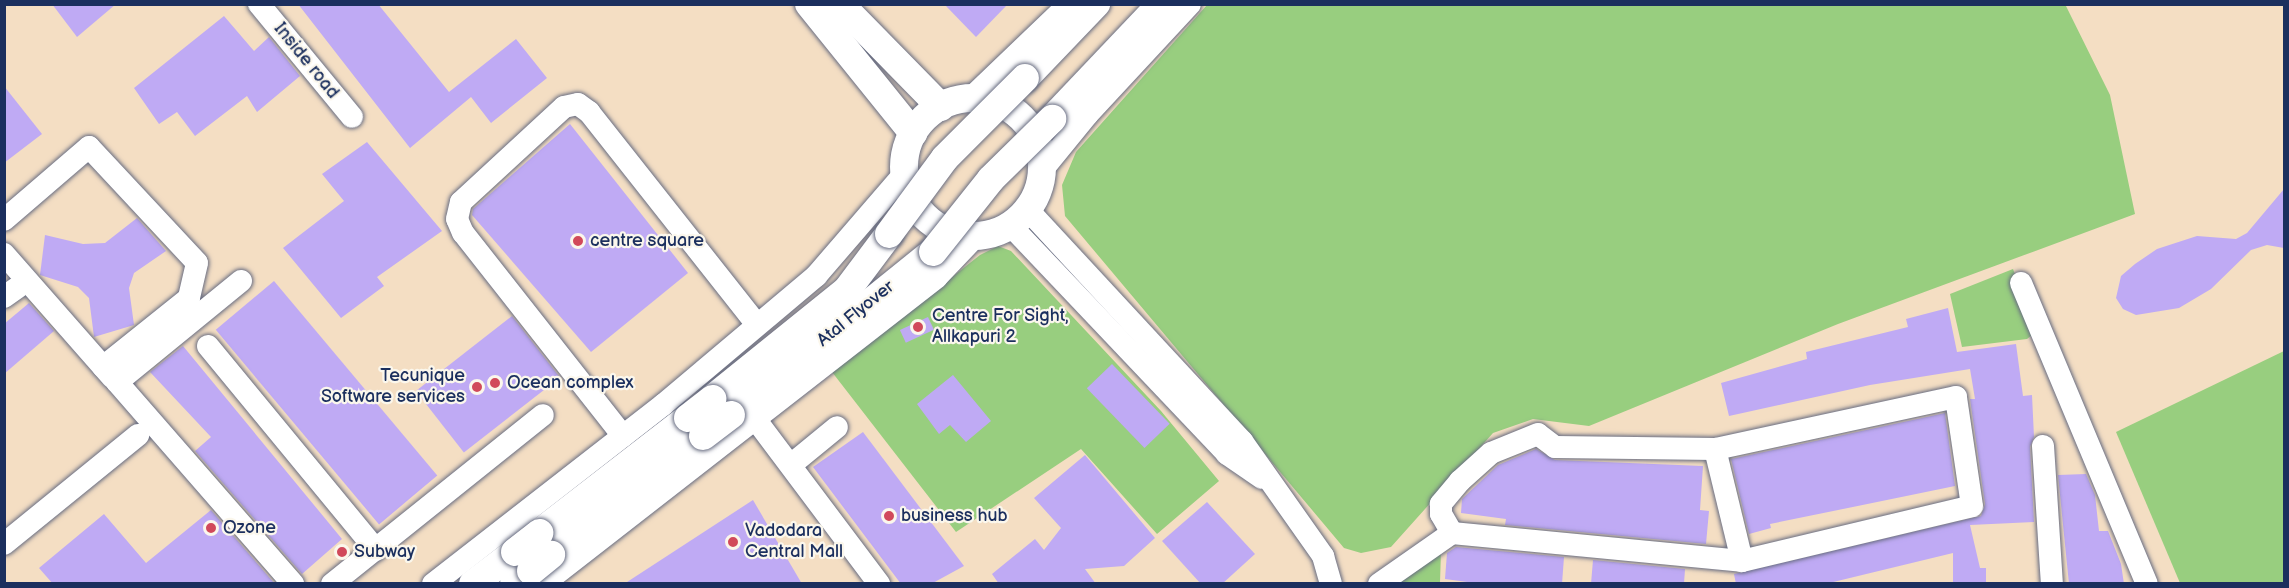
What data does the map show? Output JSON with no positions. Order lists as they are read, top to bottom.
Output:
{
  "streets": {
    "main road": ["Atal Flyover"],
    "street": ["Inside road"]
  },
  "places": [
    "centre square",
    "Centre For Sight, Allkapuri 2",
    "Ocean complex",
    "Tecunique Software services",
    "business hub",
    "Ozone",
    "Vadodara Central Mall",
    "Subway"
  ]
}
